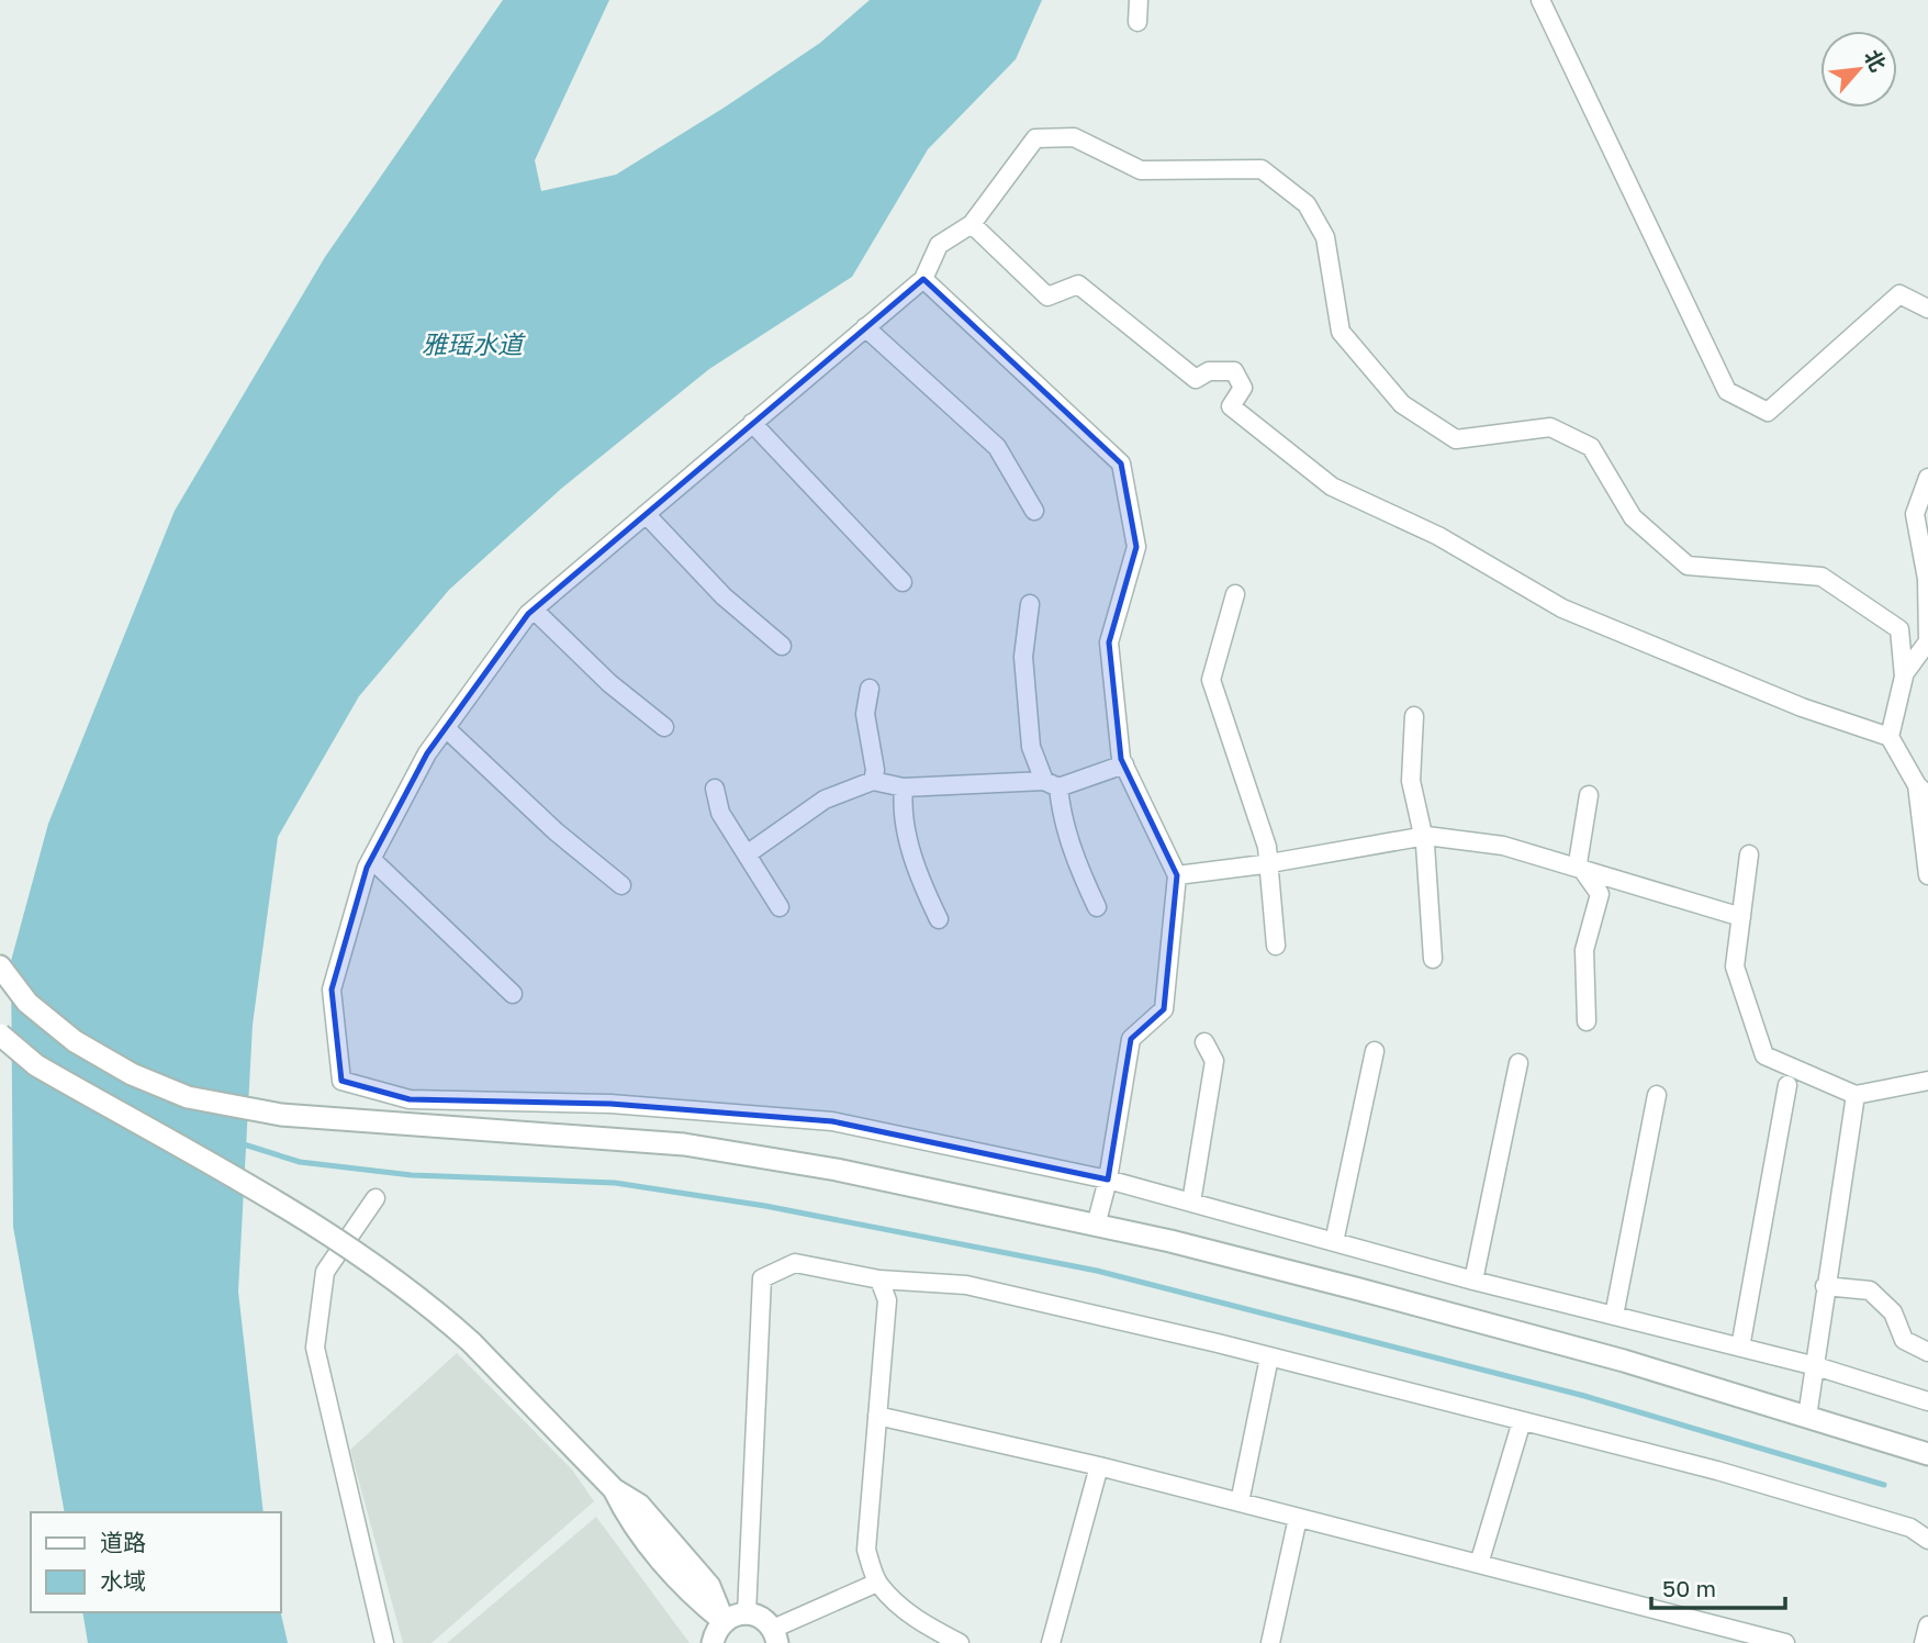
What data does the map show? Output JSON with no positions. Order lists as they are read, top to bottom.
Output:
{
  "water": ["雅瑶水道"],
  "legend": ["道路", "水域"],
  "scale_bar": "50 m",
  "north": "top right"
}
